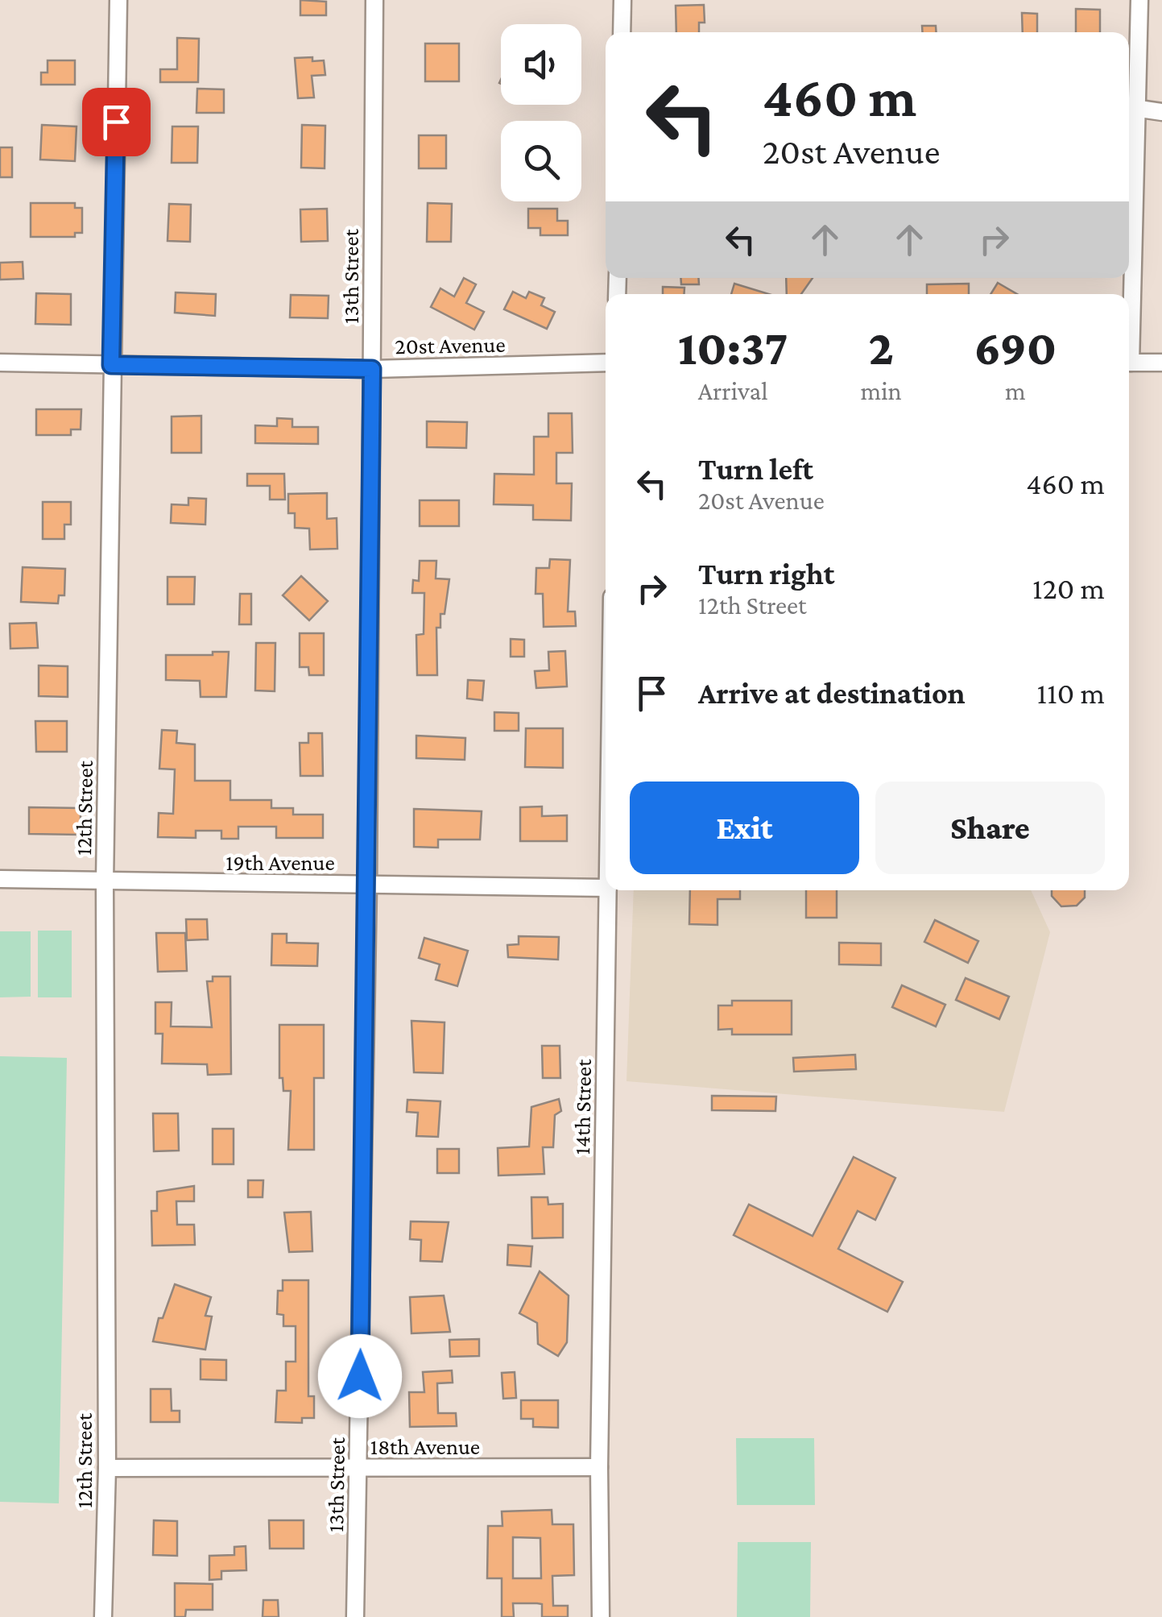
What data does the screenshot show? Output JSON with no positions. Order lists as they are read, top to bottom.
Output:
{
  "streets": {
    "street": [
      "13th Street",
      "20st Avenue",
      "12th Street",
      "19th Avenue",
      "14th Street",
      "18th Avenue"
    ]
  },
  "crossings": [
    ["13th Street", "20st Avenue"],
    ["13th Street", "19th Avenue"],
    ["13th Street", "18th Avenue"],
    ["20st Avenue", "12th Street"],
    ["12th Street", "19th Avenue"],
    ["12th Street", "18th Avenue"],
    ["14th Street", "18th Avenue"]
  ],
  "page": {
    "turn": ["460 m", "20st Avenue"],
    "eta": [
      "10:37",
      "Arrival",
      "2",
      "min",
      "690",
      "m"
    ],
    "list": [
      {
        "name": "Turn left",
        "note": "20st Avenue",
        "value": "460 m"
      },
      {
        "name": "Turn right",
        "note": "12th Street",
        "value": "120 m"
      },
      {
        "name": "Arrive at destination",
        "value": "110 m"
      }
    ],
    "buttons": ["Exit", "Share"]
  }
}
